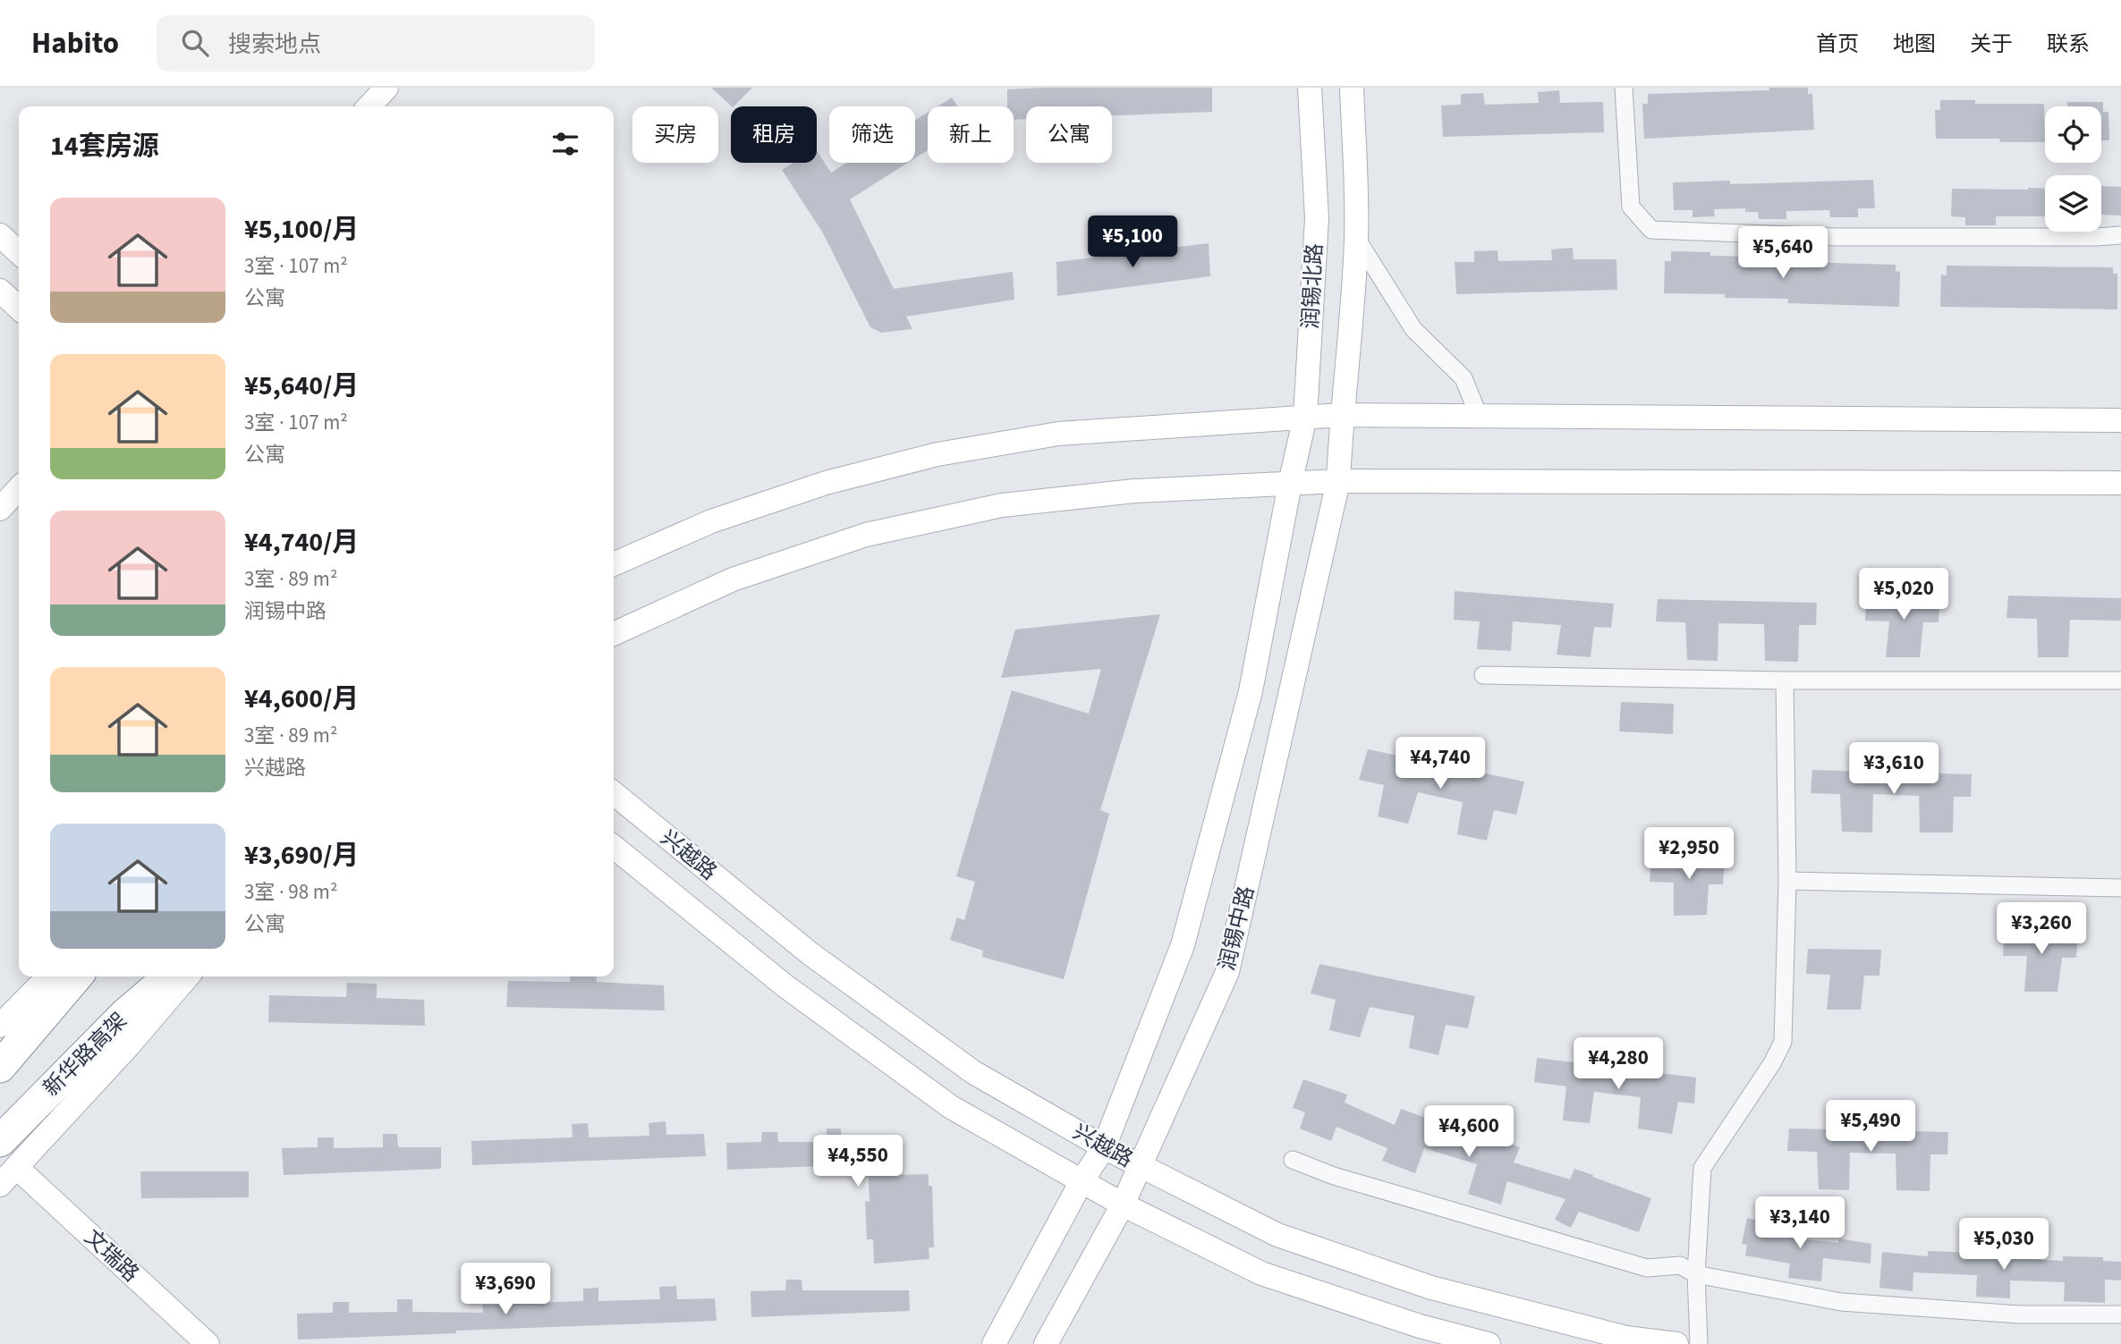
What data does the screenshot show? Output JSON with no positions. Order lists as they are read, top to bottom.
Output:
{
  "streets": {
    "highway": ["新华路高架"],
    "main road": [
      "润锡北路",
      "兴越路",
      "润锡中路",
      "文瑞路"
    ]
  },
  "crossings": [
    ["润锡北路", "润锡中路"],
    ["兴越路", "润锡中路"]
  ],
  "page": {
    "header": "Habito",
    "search": "搜索地点",
    "nav": [
      "首页",
      "地图",
      "关于",
      "联系"
    ],
    "chip": [
      "买房",
      "租房",
      "筛选",
      "新上",
      "公寓"
    ],
    "heading": "14套房源",
    "list": [
      {
        "name": "¥5,100/月",
        "note": "3室 · 107 m² · 公寓"
      },
      {
        "name": "¥5,640/月",
        "note": "3室 · 107 m² · 公寓"
      },
      {
        "name": "¥4,740/月",
        "note": "3室 · 89 m² · 润锡中路"
      },
      {
        "name": "¥4,600/月",
        "note": "3室 · 89 m² · 兴越路"
      },
      {
        "name": "¥3,690/月",
        "note": "3室 · 98 m² · 公寓"
      }
    ],
    "price": [
      "¥5,100",
      "¥5,640",
      "¥5,020",
      "¥4,740",
      "¥3,610",
      "¥2,950",
      "¥3,260",
      "¥4,280",
      "¥5,490",
      "¥4,600",
      "¥4,550",
      "¥3,140",
      "¥5,030",
      "¥3,690"
    ]
  }
}
